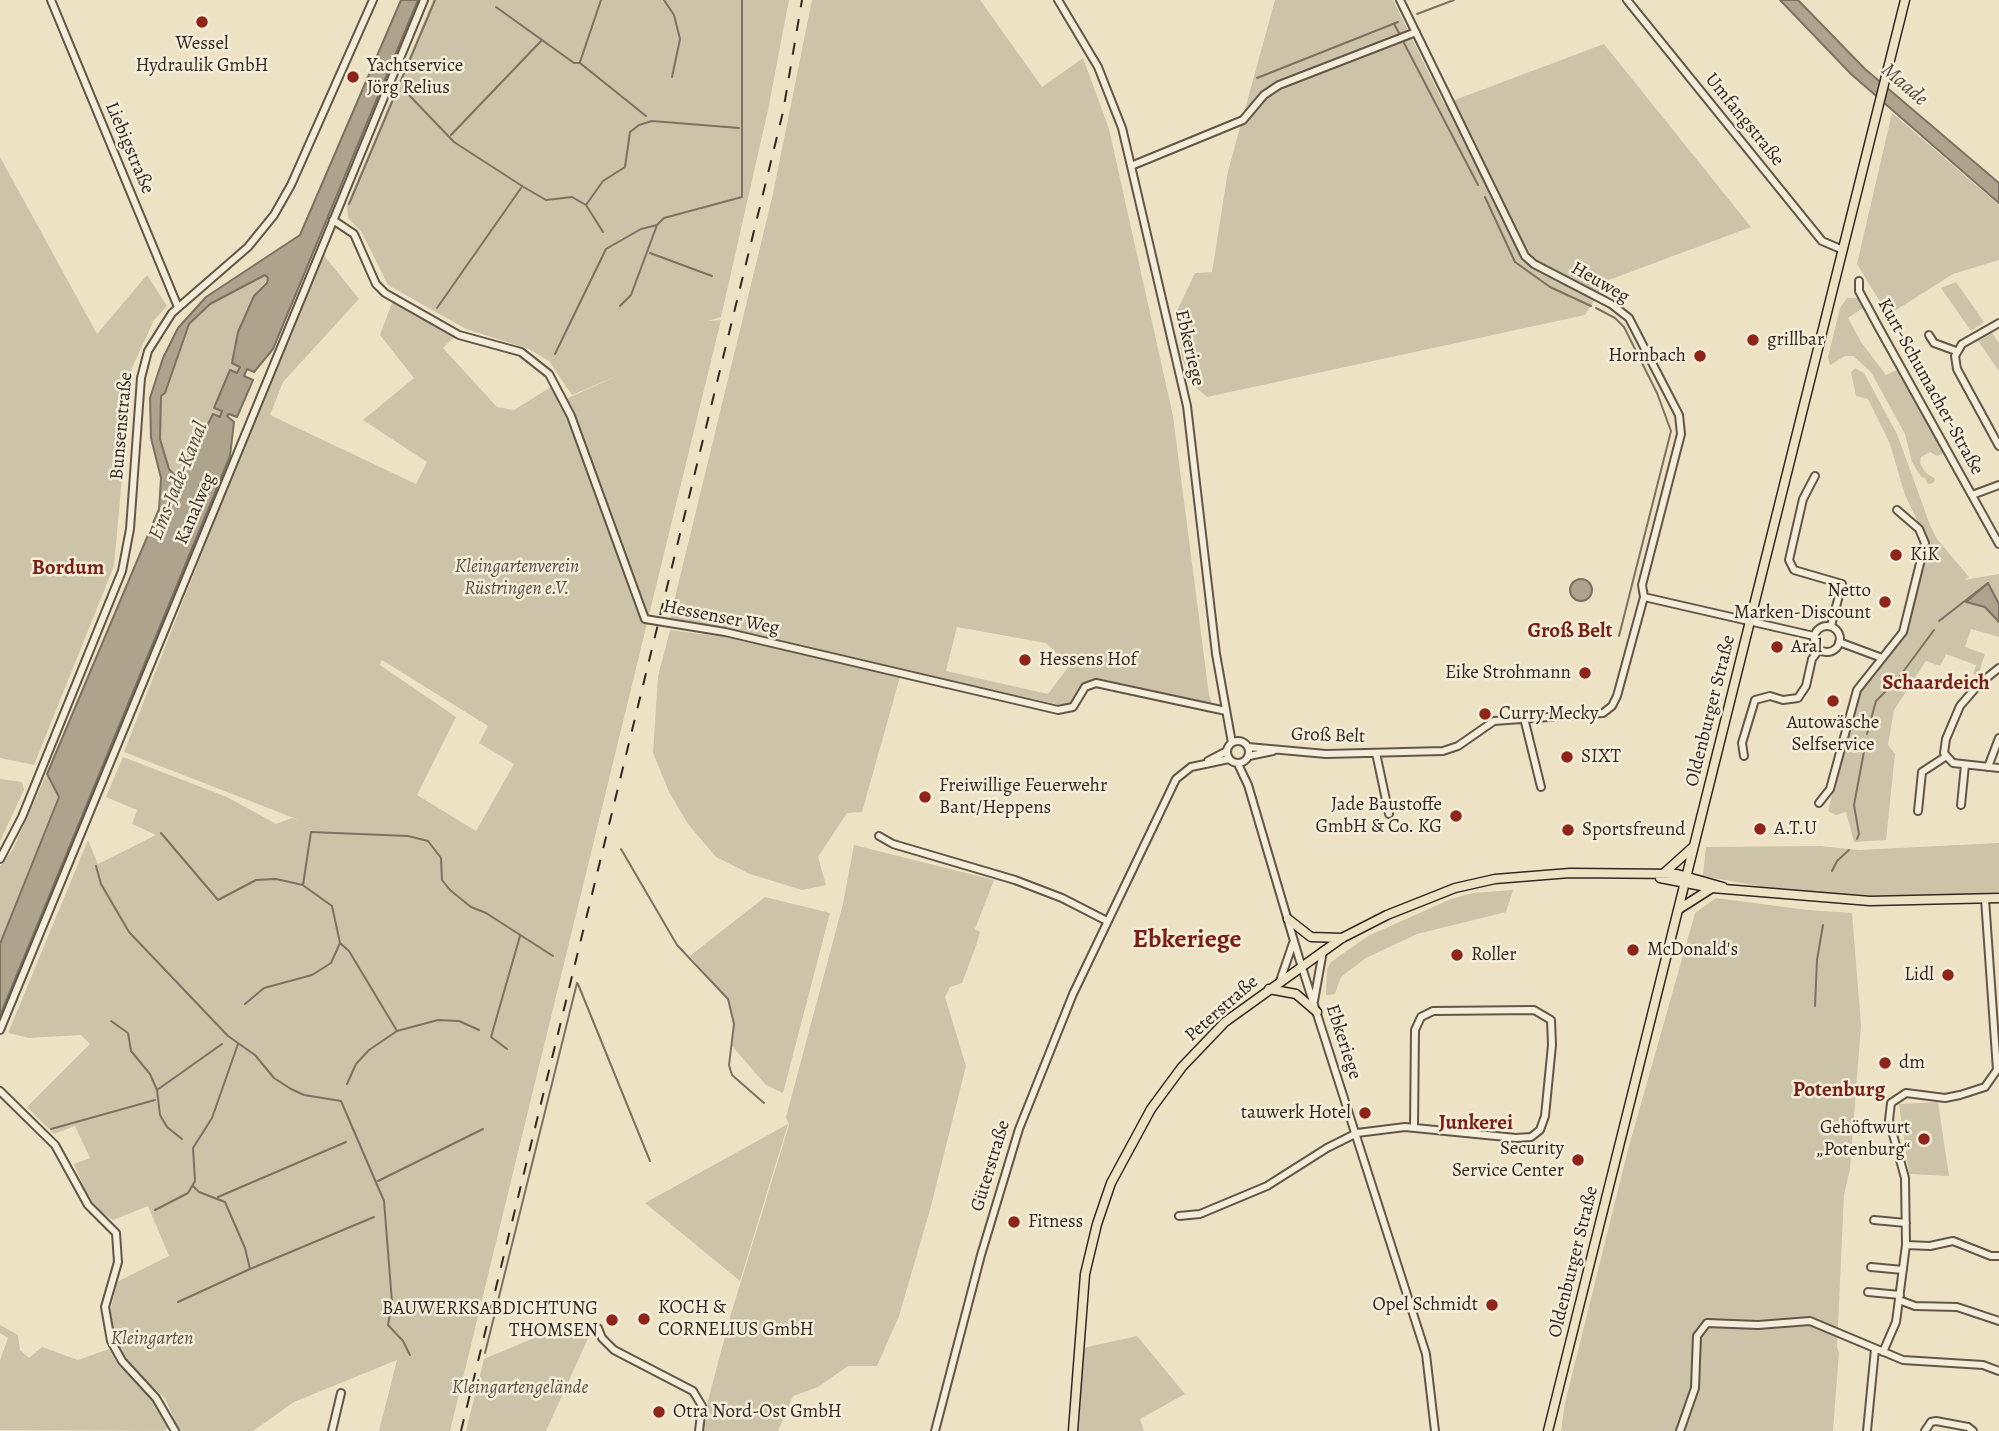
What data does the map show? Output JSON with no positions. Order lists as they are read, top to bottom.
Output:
{
  "streets": {
    "main road": ["Oldenburger Straße", "Peterstraße"],
    "street": [
      "Umfangstraße",
      "Liebigstraße",
      "Heuweg",
      "Ebkeriege",
      "Kurt-Schumacher-Straße",
      "Bunsenstraße",
      "Kanalweg",
      "Hessenser Weg",
      "Groß Belt",
      "Güterstraße"
    ]
  },
  "crossings": [
    ["Umfangstraße", "Oldenburger Straße"],
    ["Liebigstraße", "Bunsenstraße"],
    ["Heuweg", "Groß Belt"],
    ["Ebkeriege", "Hessenser Weg"],
    ["Ebkeriege", "Groß Belt"],
    ["Ebkeriege", "Peterstraße"],
    ["Ebkeriege", "Güterstraße"],
    ["Kanalweg", "Hessenser Weg"],
    ["Oldenburger Straße", "Peterstraße"],
    ["Groß Belt", "Güterstraße"]
  ],
  "districts": [
    "Bordum",
    "Groß Belt",
    "Schaardeich",
    "Ebkeriege",
    "Potenburg",
    "Junkerei"
  ],
  "water": ["Maade", "Ems-Jade-Kanal"],
  "parks": ["Kleingartenverein Rüstringen e.V.", "Kleingarten", "Kleingartengelände"],
  "places": [
    "Wessel Hydraulik GmbH",
    "Yachtservice Jörg Relius",
    "grillbar",
    "Hornbach",
    "KiK",
    "Netto Marken-Discount",
    "Aral",
    "Hessens Hof",
    "Eike Strohmann",
    "Autowäsche Selfservice",
    "Curry Mecky",
    "SIXT",
    "Freiwillige Feuerwehr Bant/Heppens",
    "Jade Baustoffe GmbH & Co. KG",
    "A.T.U",
    "Sportsfreund",
    "McDonald's",
    "Roller",
    "Lidl",
    "dm",
    "tauwerk Hotel",
    "Gehöftwurt „Potenburg“",
    "Security Service Center",
    "Fitness",
    "Opel Schmidt",
    "KOCH & CORNELIUS GmbH",
    "BAUWERKSABDICHTUNG THOMSEN",
    "Otra Nord-Ost GmbH"
  ]
}
